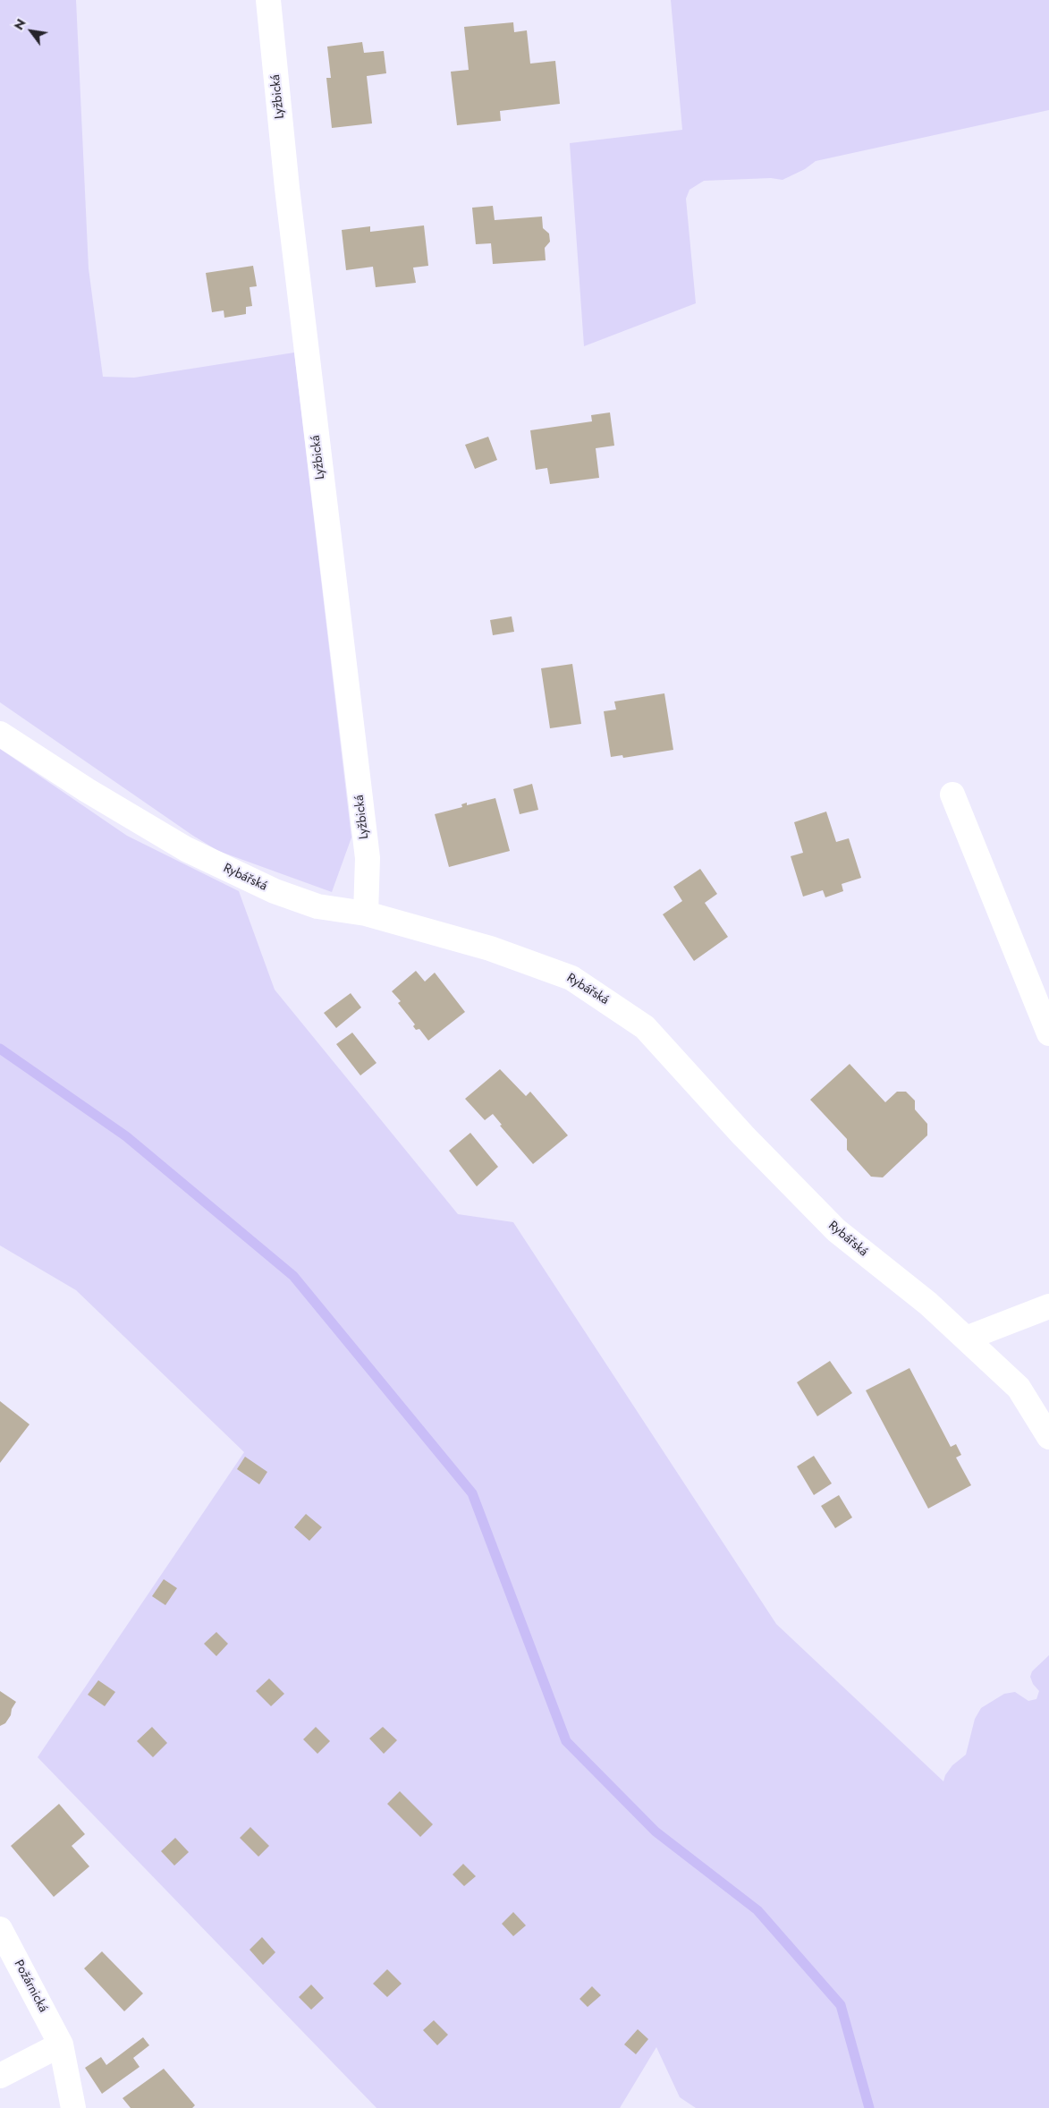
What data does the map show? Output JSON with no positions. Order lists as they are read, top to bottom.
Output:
{
  "streets": {
    "street": ["Lyžbická", "Rybářská", "Požárnická"]
  },
  "crossings": [
    ["Lyžbická", "Rybářská"]
  ],
  "north": "top left"
}
